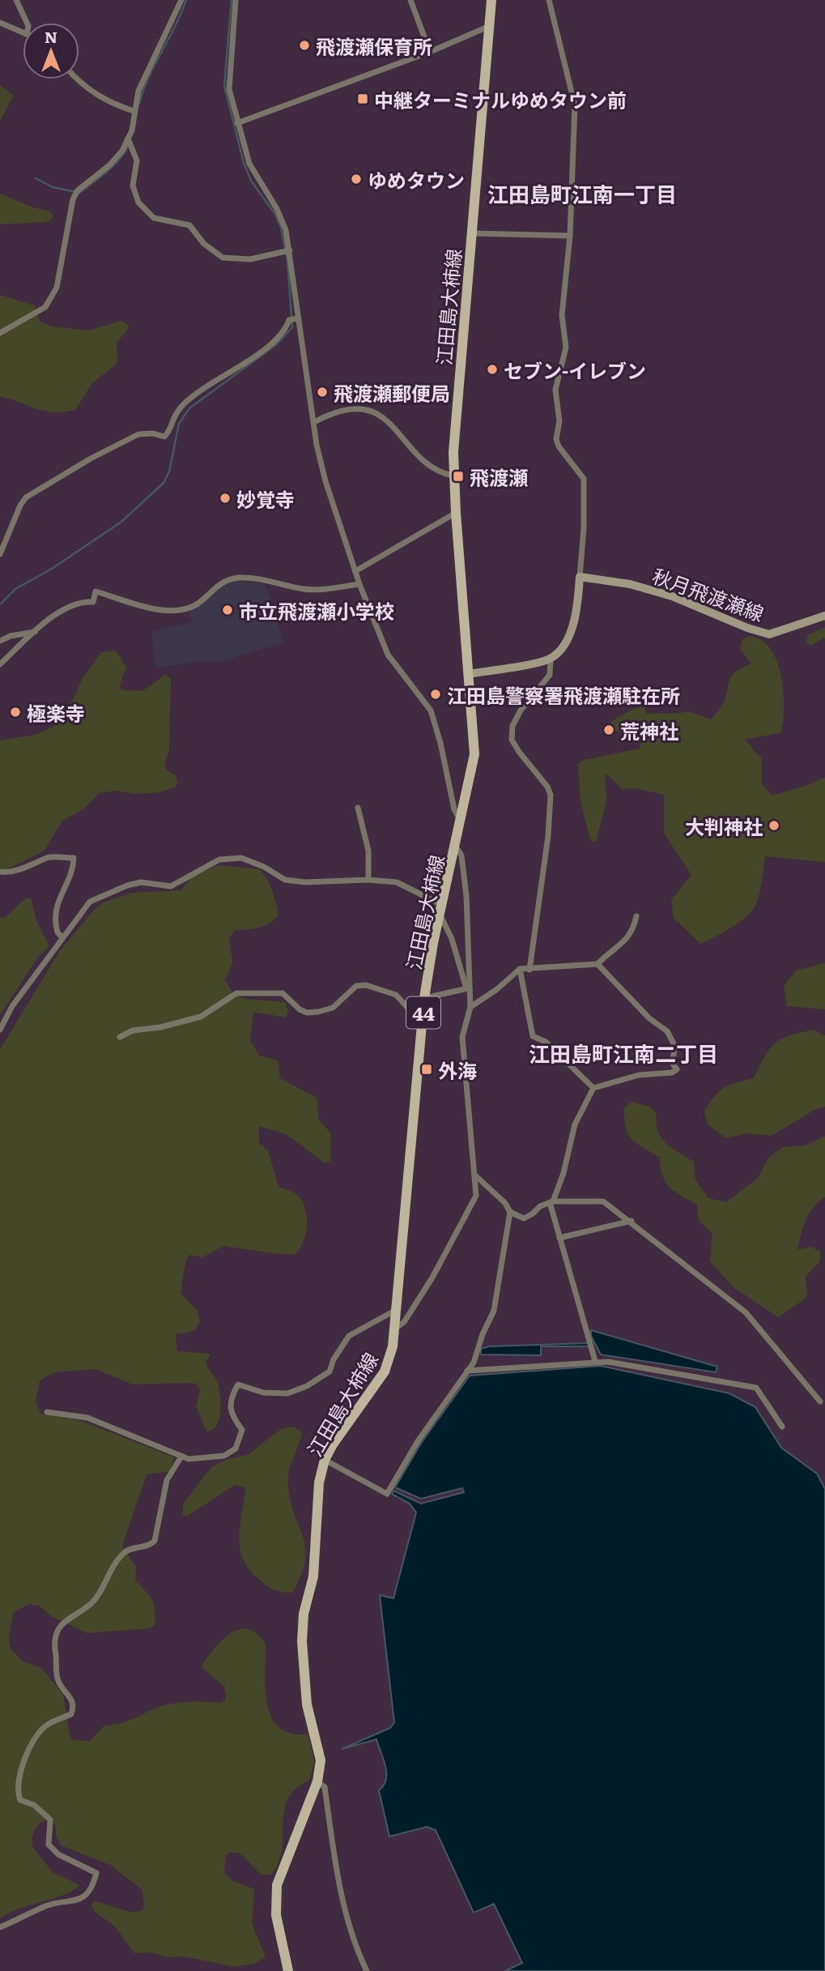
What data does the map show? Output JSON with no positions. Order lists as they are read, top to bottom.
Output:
{
  "streets": {
    "main road": ["江田島大柿線", "秋月飛渡瀬線", "44"]
  },
  "districts": ["江田島町江南一丁目", "江田島町江南二丁目"],
  "places": {
    "other": [
      "飛渡瀬保育所",
      "ゆめタウン",
      "セブン-イレブン",
      "飛渡瀬郵便局",
      "妙覚寺",
      "市立飛渡瀬小学校",
      "江田島警察署飛渡瀬駐在所",
      "極楽寺",
      "荒神社",
      "大判神社"
    ],
    "transit": ["中継ターミナルゆめタウン前", "飛渡瀬", "外海"]
  },
  "north": "top"
}
